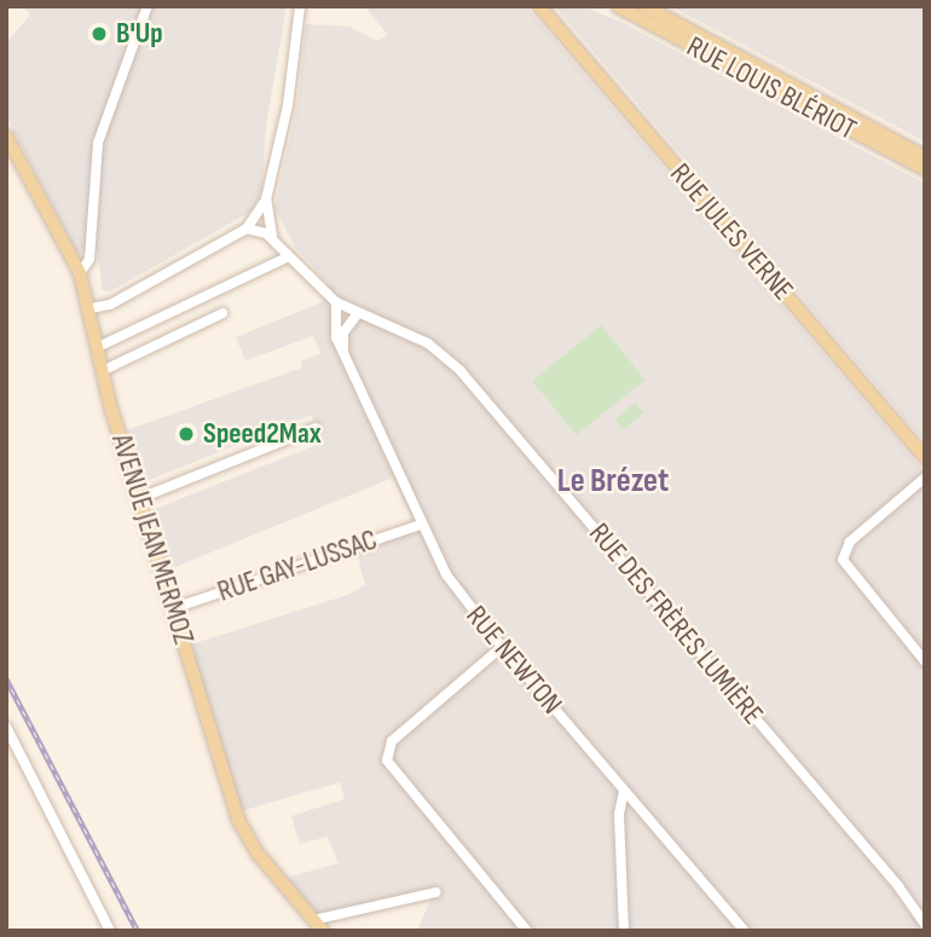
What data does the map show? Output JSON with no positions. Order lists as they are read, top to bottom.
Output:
{
  "streets": {
    "main road": ["RUE LOUIS BLÉRIOT", "RUE JULES VERNE", "AVENUE JEAN MERMOZ"],
    "street": ["RUE GAY-LUSSAC", "RUE DES FRÈRES LUMIÈRE", "RUE NEWTON"]
  },
  "crossings": [
    ["AVENUE JEAN MERMOZ", "RUE GAY-LUSSAC"],
    ["RUE GAY-LUSSAC", "RUE NEWTON"],
    ["RUE DES FRÈRES LUMIÈRE", "RUE NEWTON"]
  ],
  "districts": ["Le Brézet"],
  "places": ["B'Up", "Speed2Max"]
}
